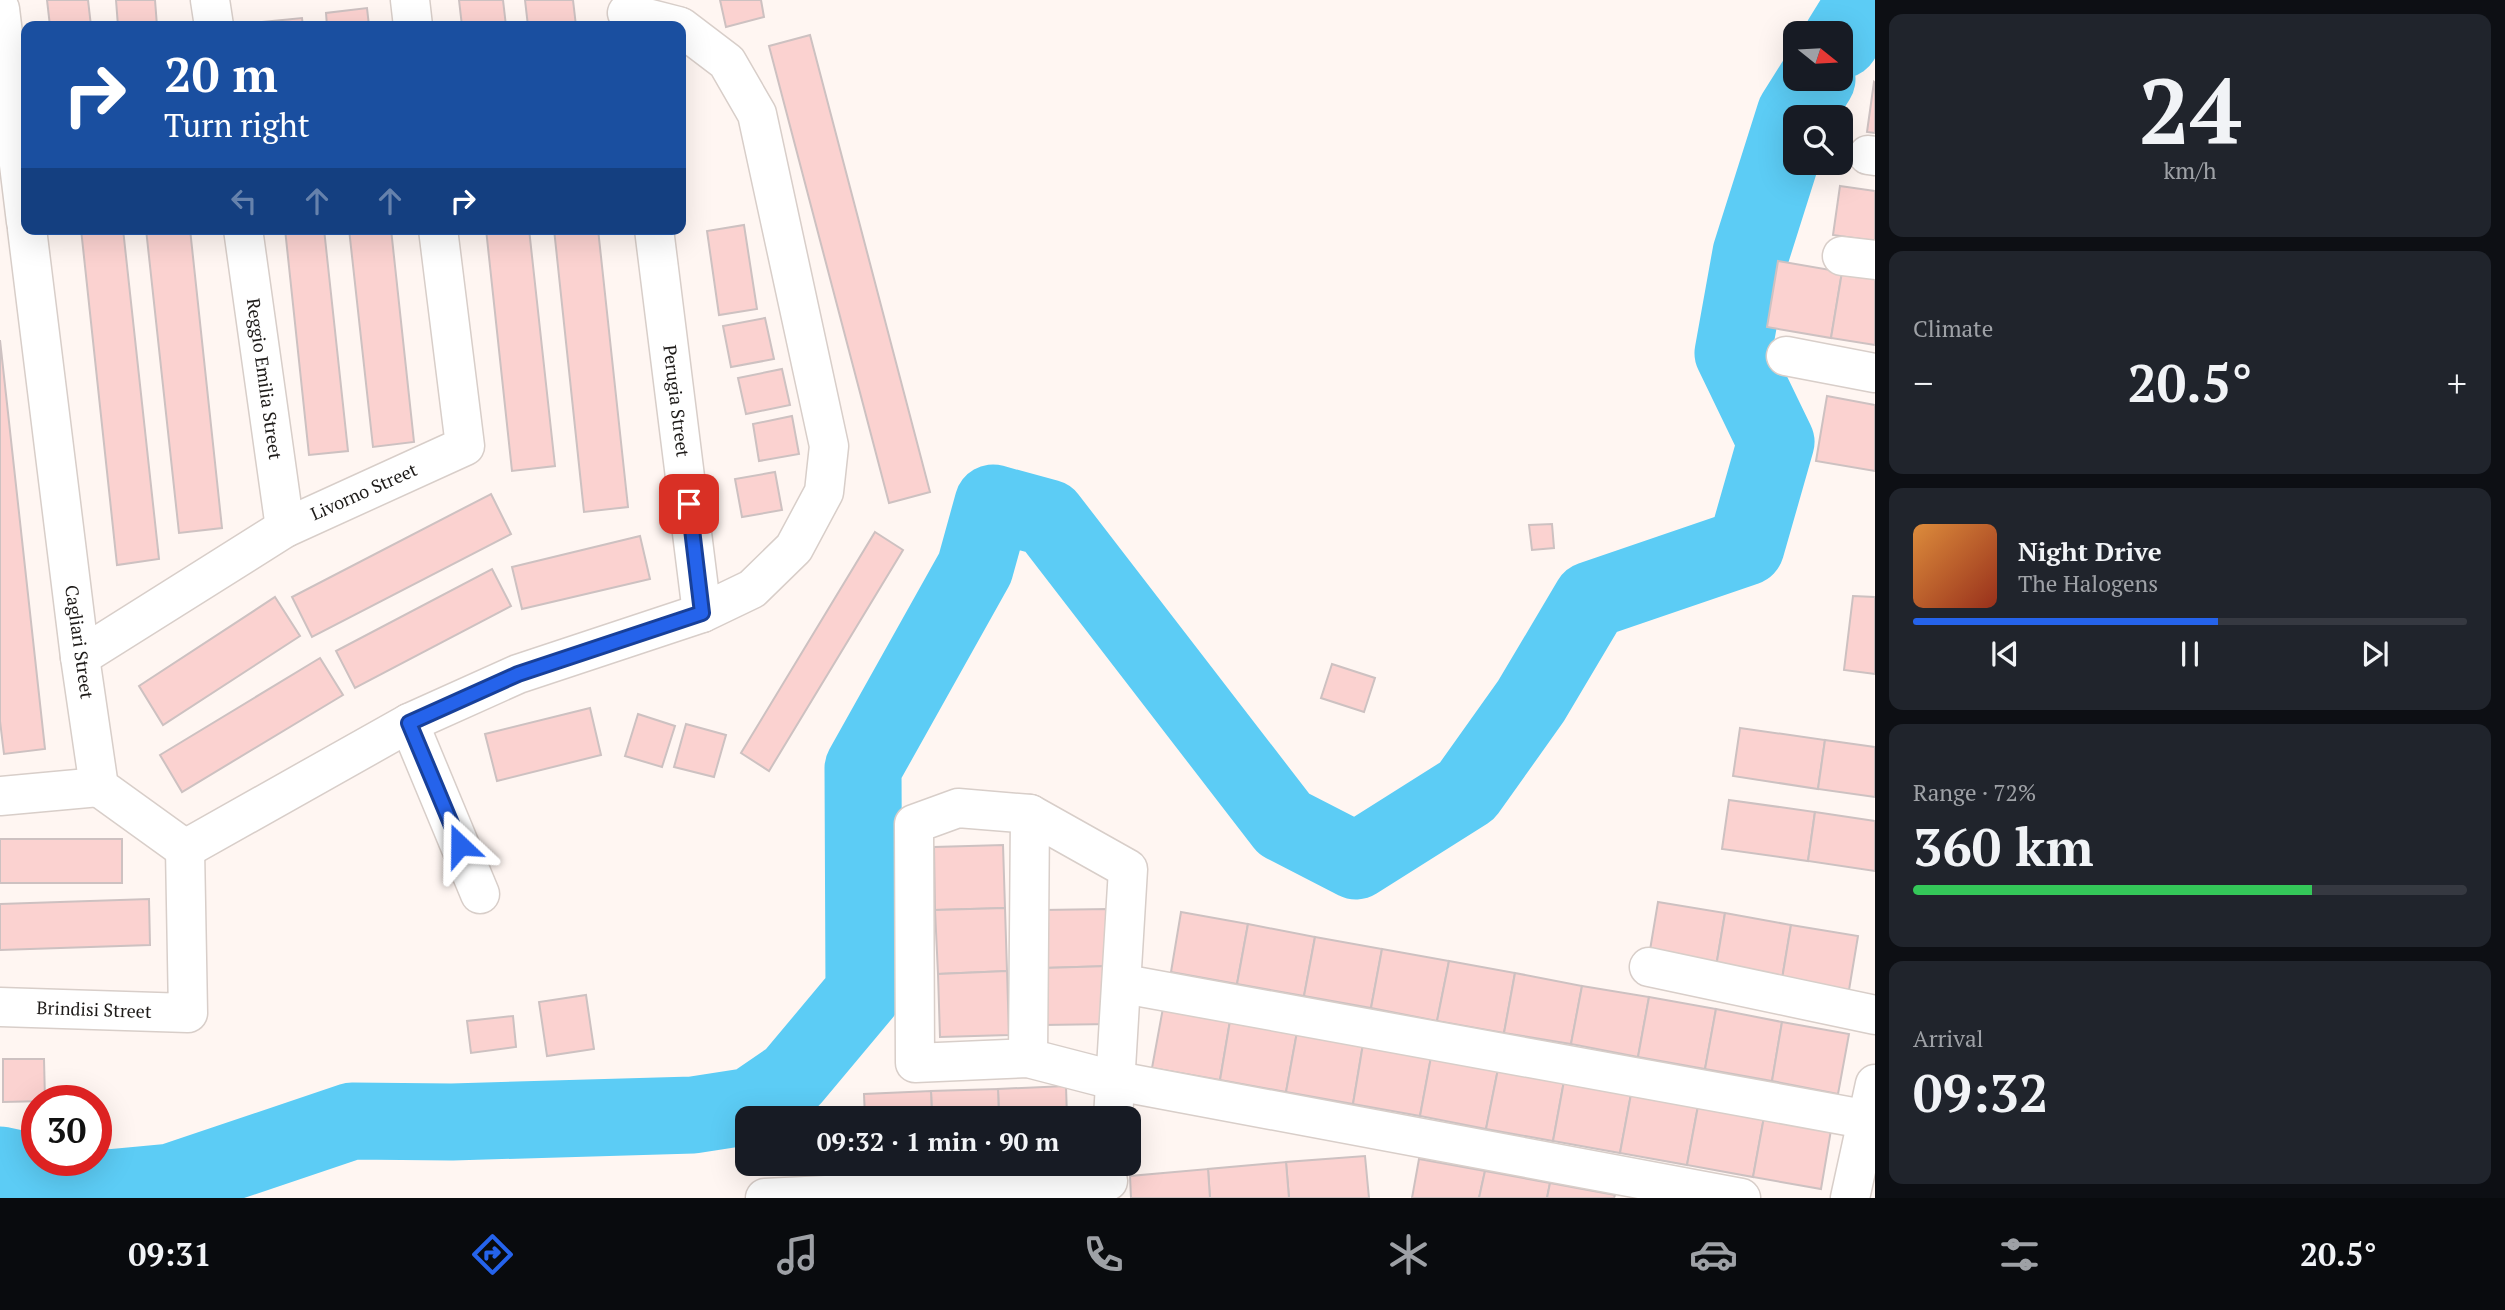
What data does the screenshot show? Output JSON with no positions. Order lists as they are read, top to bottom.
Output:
{
  "streets": {
    "street": [
      "Reggio Emilia Street",
      "Perugia Street",
      "Livorno Street",
      "Cagliari Street",
      "Brindisi Street"
    ]
  },
  "crossings": [
    ["Reggio Emilia Street", "Livorno Street"],
    ["Livorno Street", "Cagliari Street"]
  ],
  "north": "right",
  "page": {
    "tile": [
      ["24", "km/h"],
      "Climate",
      ["Range · 72%", "360 km"],
      ["Arrival", "09:32"]
    ],
    "turn": ["20 m", "Turn right"],
    "heat": ["−", "20.5°", "+"],
    "song": ["Night Drive", "The Halogens"],
    "limit": "30",
    "trip": "09:32 · 1 min · 90 m",
    "tabs": ["09:31", "20.5°"]
  }
}
